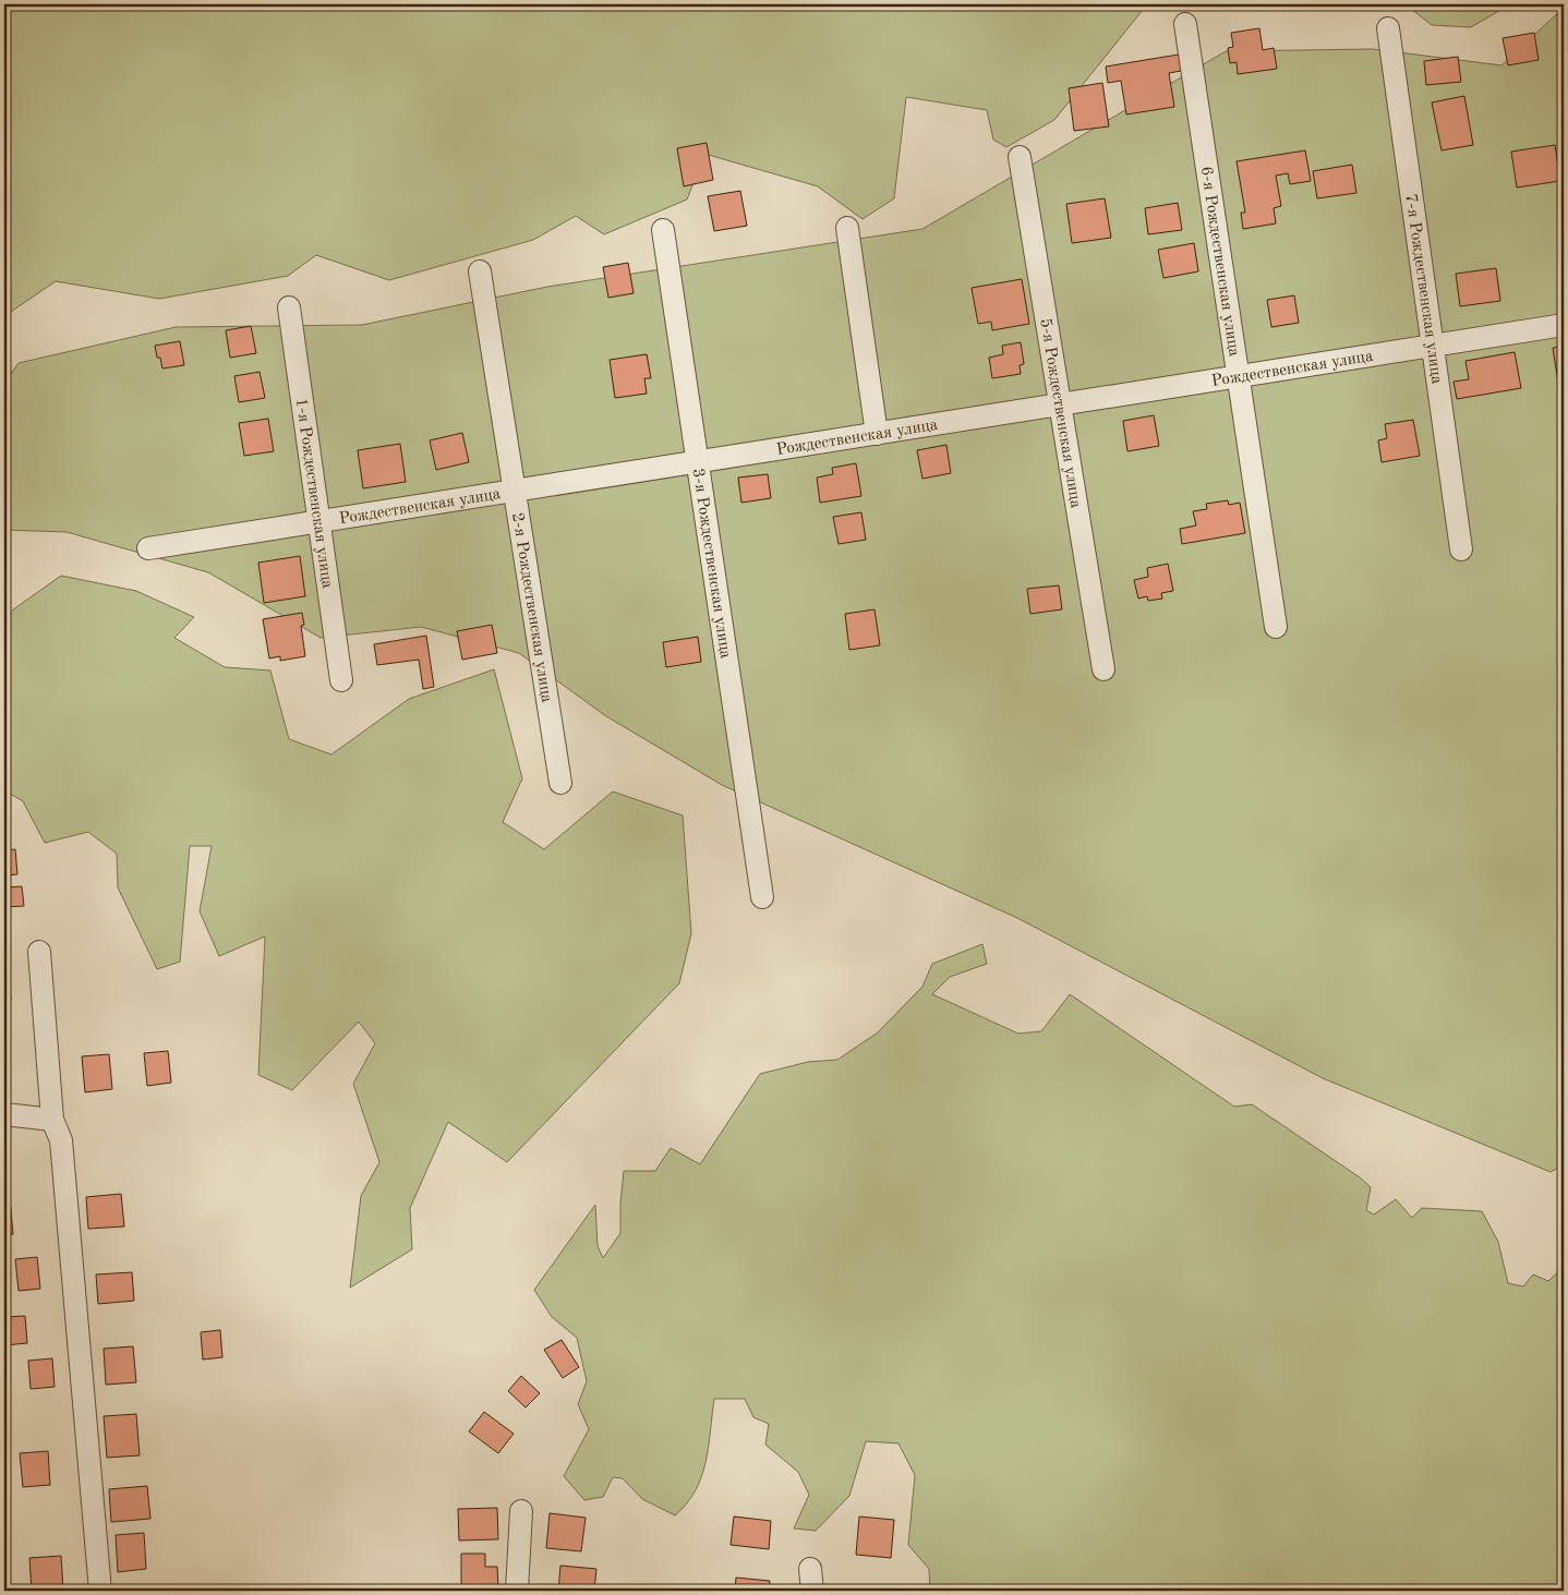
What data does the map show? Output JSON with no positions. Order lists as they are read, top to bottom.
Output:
{
  "streets": {
    "street": [
      "6-я Рождественская улица",
      "7-я Рождественская улица",
      "Рождественская улица",
      "5-я Рождественская улица",
      "1-я Рождественская улица",
      "3-я Рождественская улица",
      "2-я Рождественская улица"
    ]
  },
  "crossings": [
    ["6-я Рождественская улица", "Рождественская улица"],
    ["7-я Рождественская улица", "Рождественская улица"],
    ["Рождественская улица", "5-я Рождественская улица"],
    ["Рождественская улица", "1-я Рождественская улица"],
    ["Рождественская улица", "3-я Рождественская улица"],
    ["Рождественская улица", "2-я Рождественская улица"]
  ]
}
